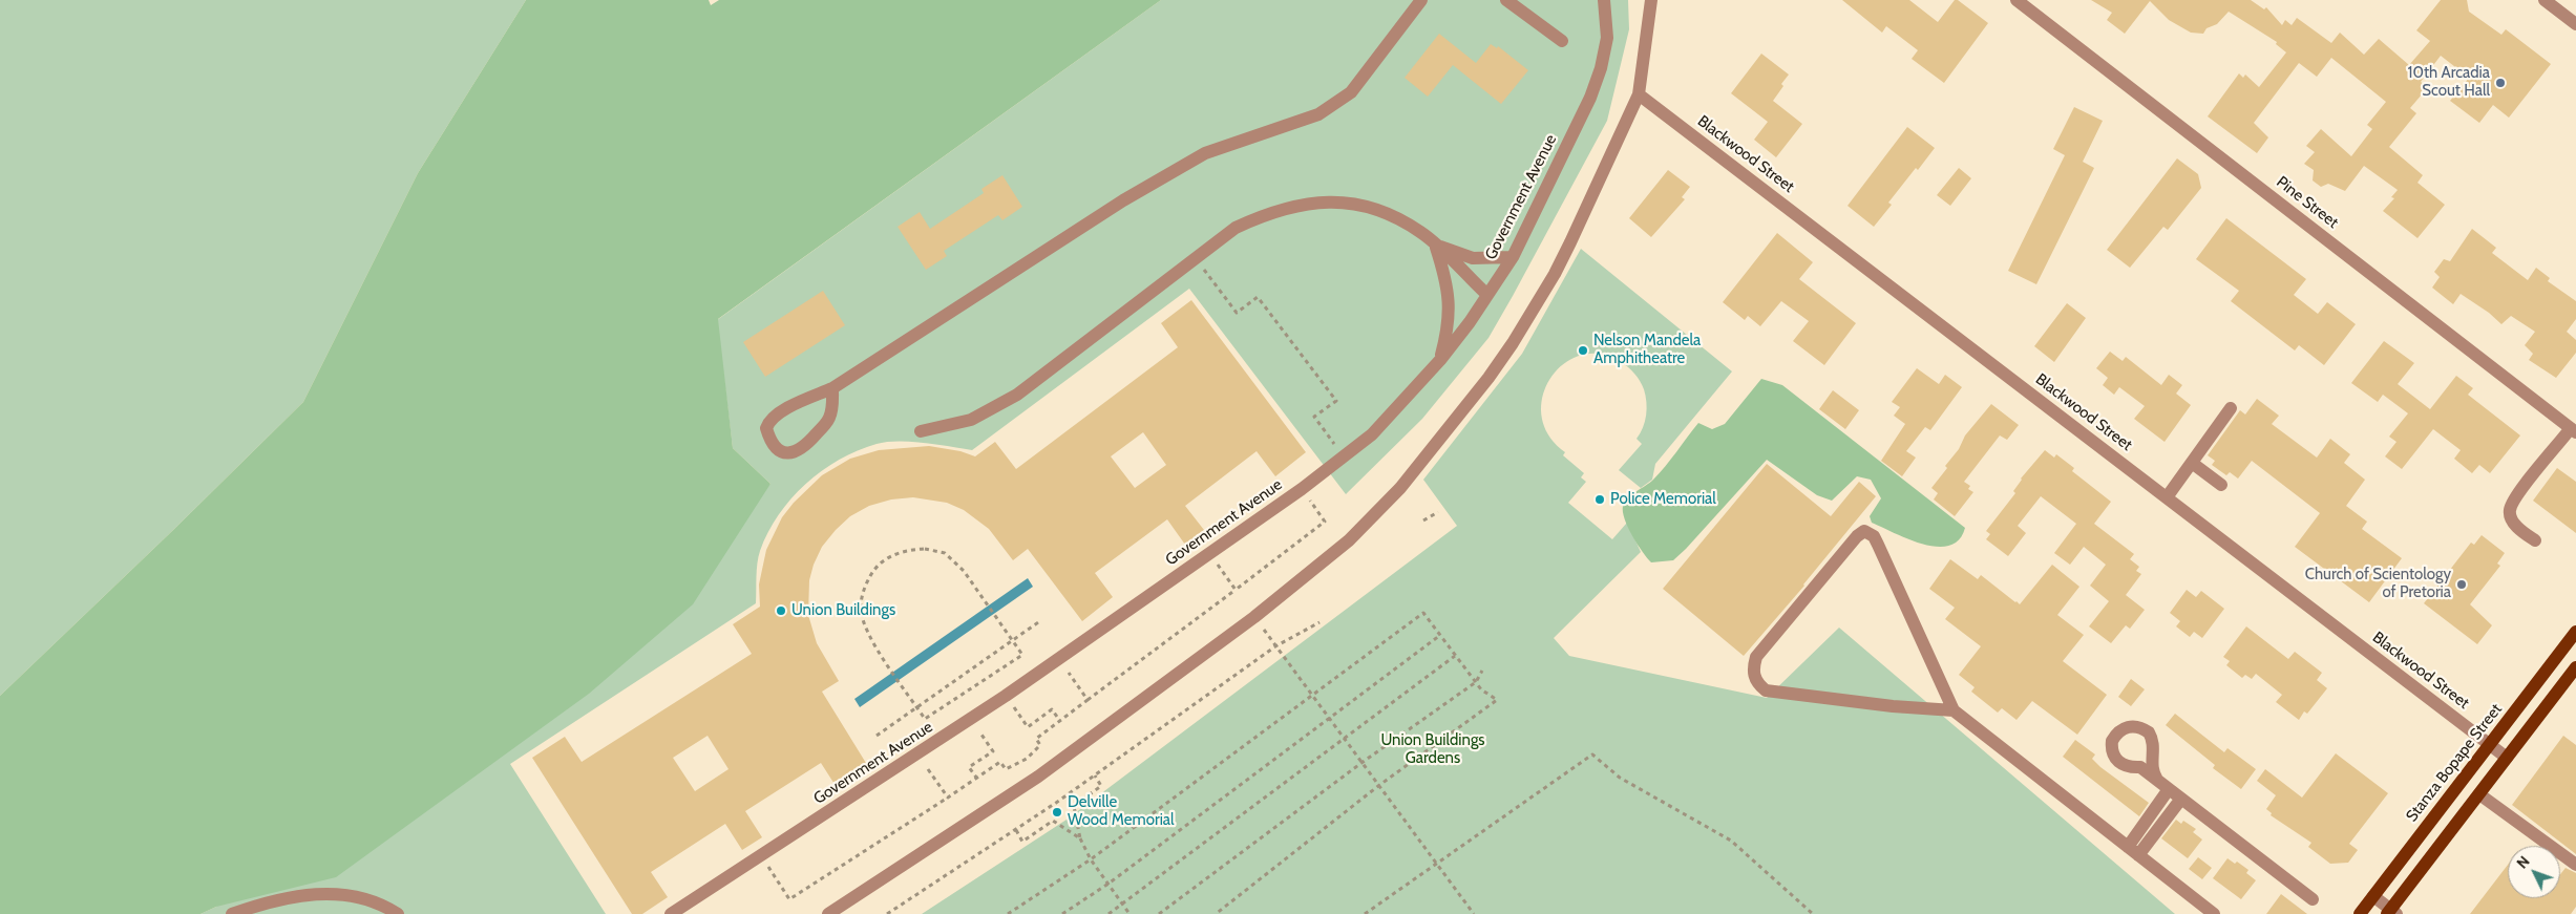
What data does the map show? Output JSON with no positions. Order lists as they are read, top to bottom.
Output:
{
  "streets": {
    "main road": ["Stanza Bopape Street"],
    "street": ["Blackwood Street", "Government Avenue", "Pine Street"]
  },
  "crossings": [
    ["Blackwood Street", "Stanza Bopape Street"]
  ],
  "parks": ["Union Buildings Gardens"],
  "places": [
    "10th Arcadia Scout Hall",
    "Nelson Mandela Amphitheatre",
    "Police Memorial",
    "Church of Scientology of Pretoria",
    "Union Buildings",
    "Delville Wood Memorial"
  ],
  "north": "top left"
}
